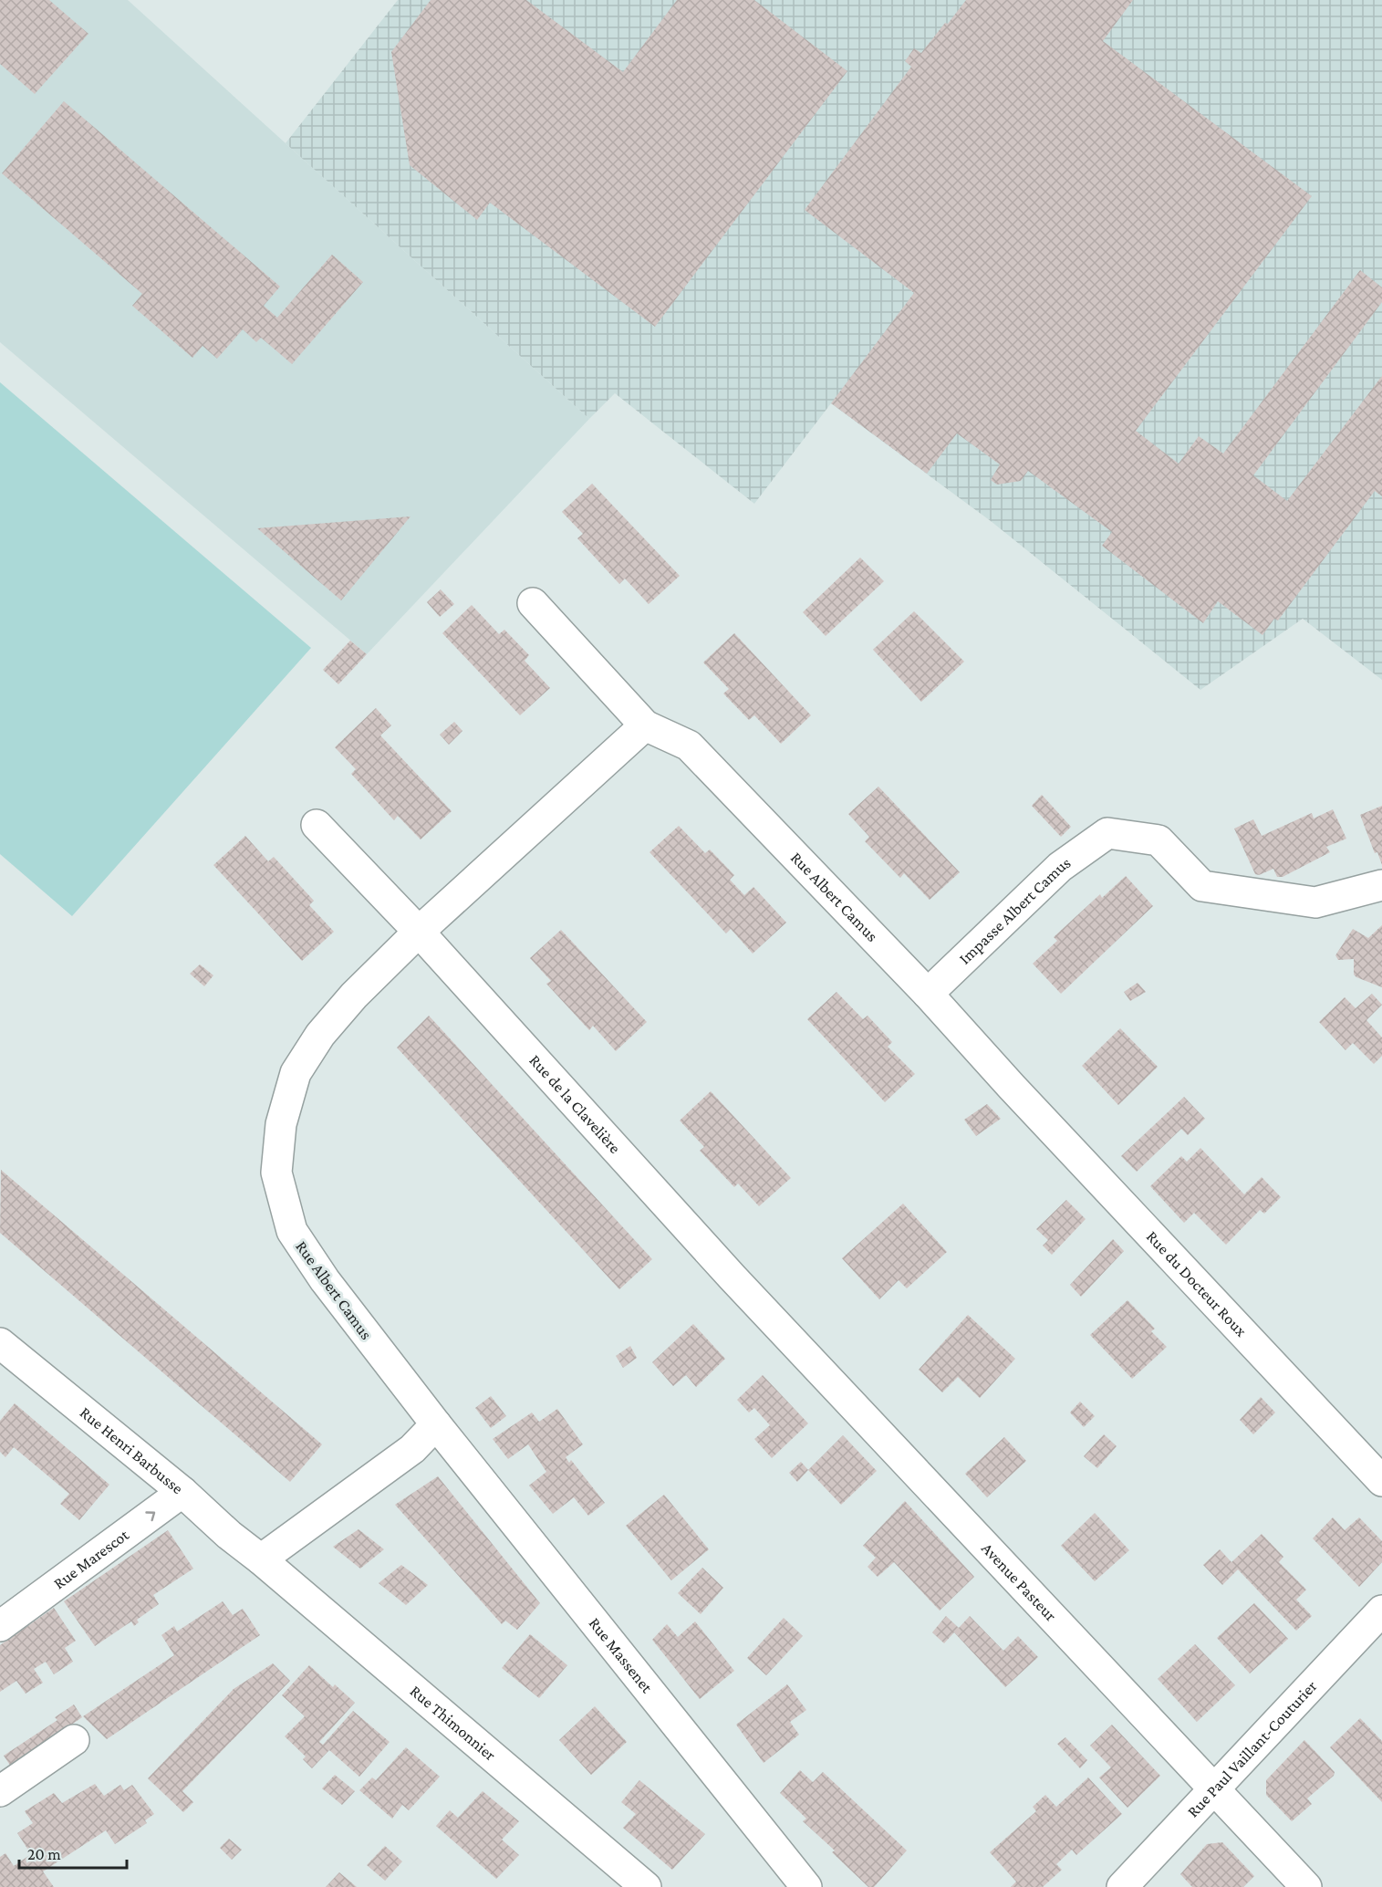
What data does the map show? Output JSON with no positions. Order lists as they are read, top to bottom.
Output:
{
  "streets": {
    "street": [
      "Rue Albert Camus",
      "Impasse Albert Camus",
      "Rue de la Clavelière",
      "Rue du Docteur Roux",
      "Rue Henri Barbusse",
      "Rue Marescot",
      "Avenue Pasteur",
      "Rue Massenet",
      "Rue Thimonnier",
      "Rue Paul Vaillant-Couturier"
    ]
  },
  "crossings": [
    ["Rue Albert Camus", "Impasse Albert Camus"],
    ["Rue Albert Camus", "Rue de la Clavelière"],
    ["Rue Albert Camus", "Rue du Docteur Roux"],
    ["Rue Albert Camus", "Rue Massenet"],
    ["Rue de la Clavelière", "Avenue Pasteur"],
    ["Rue Henri Barbusse", "Rue Marescot"],
    ["Rue Henri Barbusse", "Rue Thimonnier"],
    ["Avenue Pasteur", "Rue Paul Vaillant-Couturier"]
  ],
  "one_way": ["Rue Marescot"],
  "scale_bar": "20 m"
}
